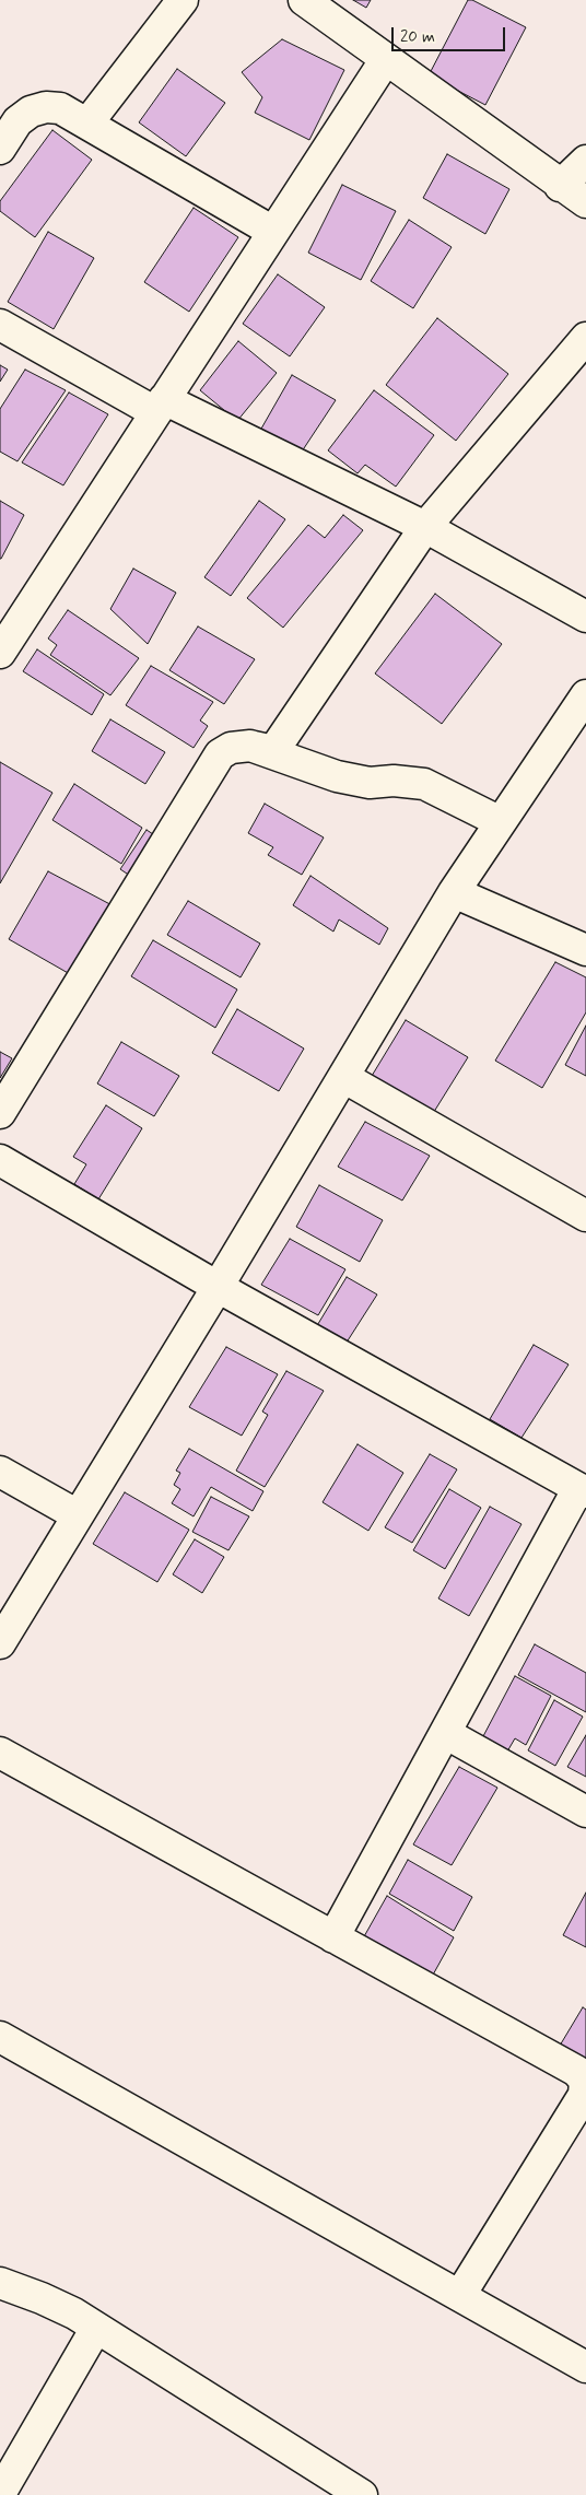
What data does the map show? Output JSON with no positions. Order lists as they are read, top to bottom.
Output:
{
  "scale_bar": "20 m"
}
